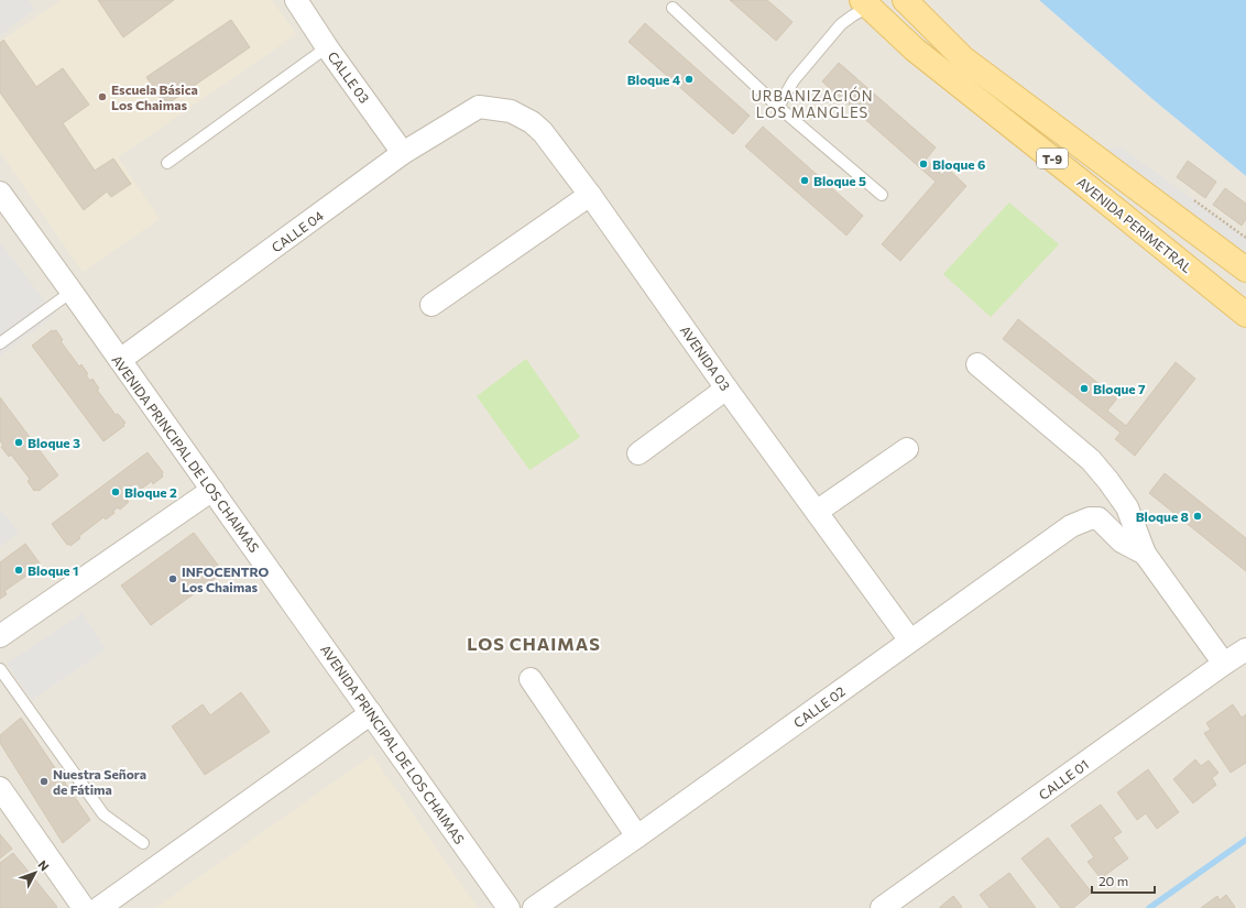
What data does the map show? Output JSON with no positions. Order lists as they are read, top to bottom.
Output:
{
  "streets": {
    "main road": ["T-9", "AVENIDA PERIMETRAL"],
    "street": [
      "CALLE 03",
      "CALLE 04",
      "AVENIDA 03",
      "AVENIDA PRINCIPAL DE LOS CHAIMAS",
      "CALLE 02",
      "CALLE 01"
    ]
  },
  "crossings": [
    ["CALLE 03", "CALLE 04"],
    ["CALLE 04", "AVENIDA 03"],
    ["CALLE 04", "AVENIDA PRINCIPAL DE LOS CHAIMAS"],
    ["AVENIDA 03", "CALLE 02"]
  ],
  "districts": ["URBANIZACIÓN LOS MANGLES", "LOS CHAIMAS"],
  "places": [
    "Bloque 4",
    "Escuela Básica Los Chaimas",
    "Bloque 6",
    "Bloque 5",
    "Bloque 7",
    "Bloque 3",
    "Bloque 2",
    "Bloque 8",
    "Bloque 1",
    "INFOCENTRO Los Chaimas",
    "Nuestra Señora de Fátima"
  ],
  "scale_bar": "20 m",
  "north": "top right"
}
